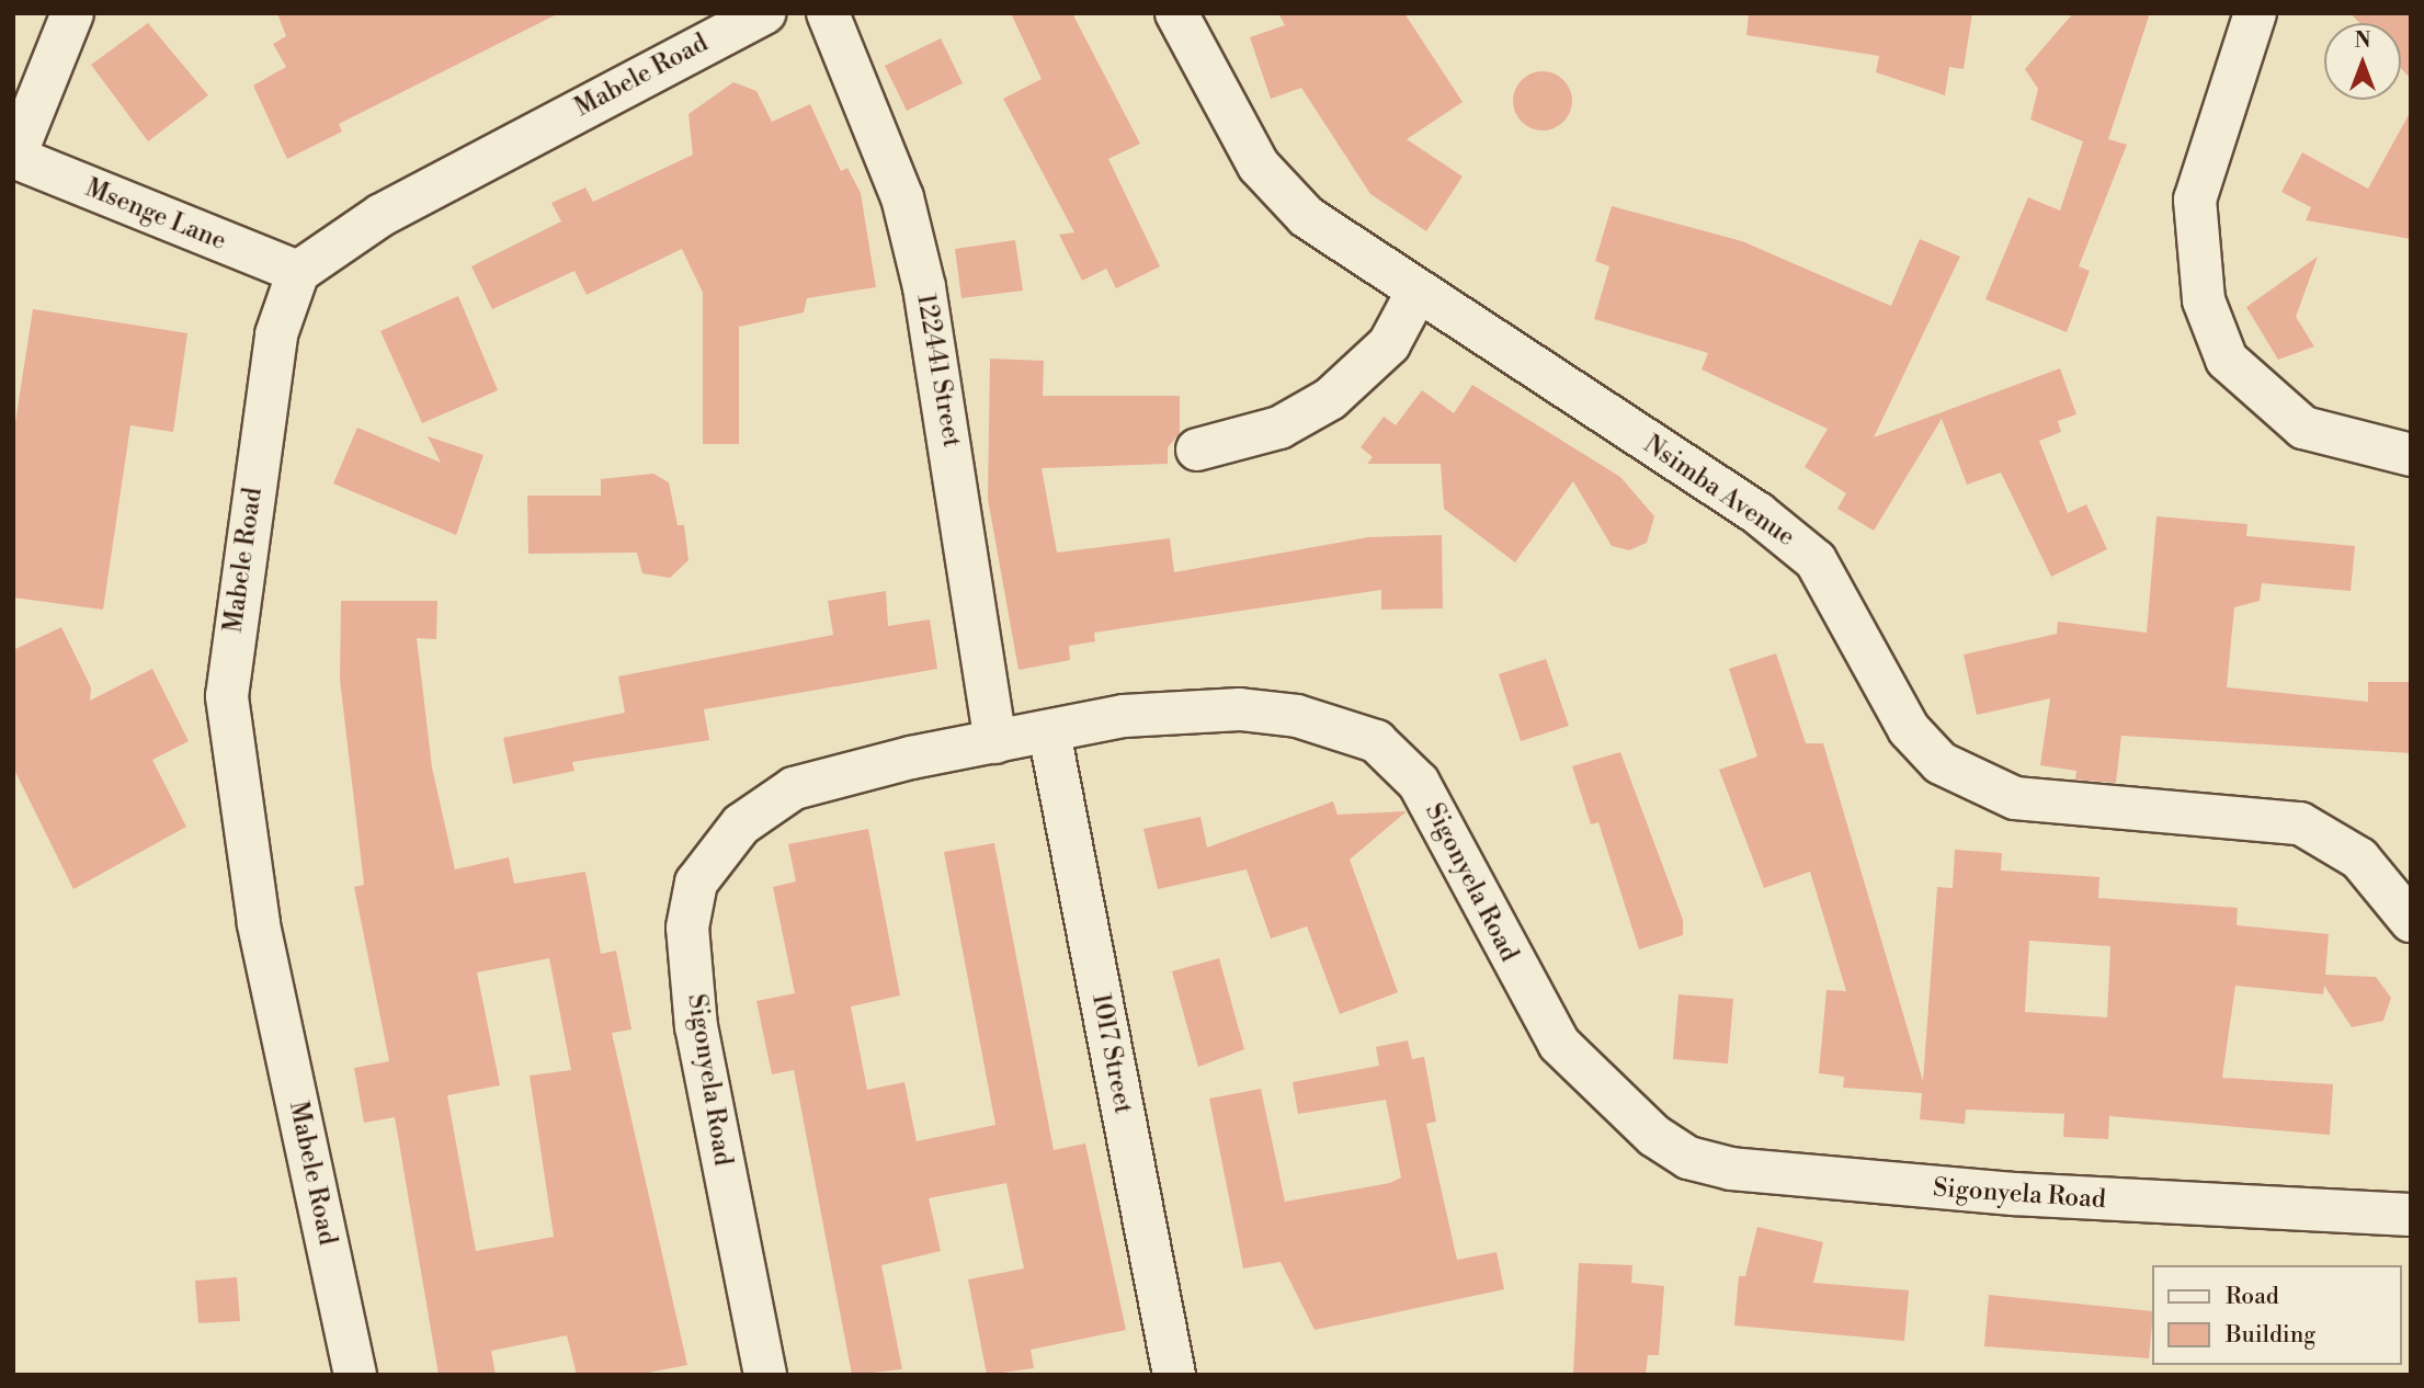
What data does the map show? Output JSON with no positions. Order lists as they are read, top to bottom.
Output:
{
  "streets": {
    "street": [
      "Mabele Road",
      "Msenge Lane",
      "122441 Street",
      "Nsimba Avenue",
      "Sigonyela Road",
      "1017 Street"
    ]
  },
  "crossings": [
    ["Mabele Road", "Msenge Lane"],
    ["122441 Street", "Sigonyela Road"],
    ["Sigonyela Road", "1017 Street"]
  ],
  "legend": ["Road", "Building"],
  "north": "top"
}
